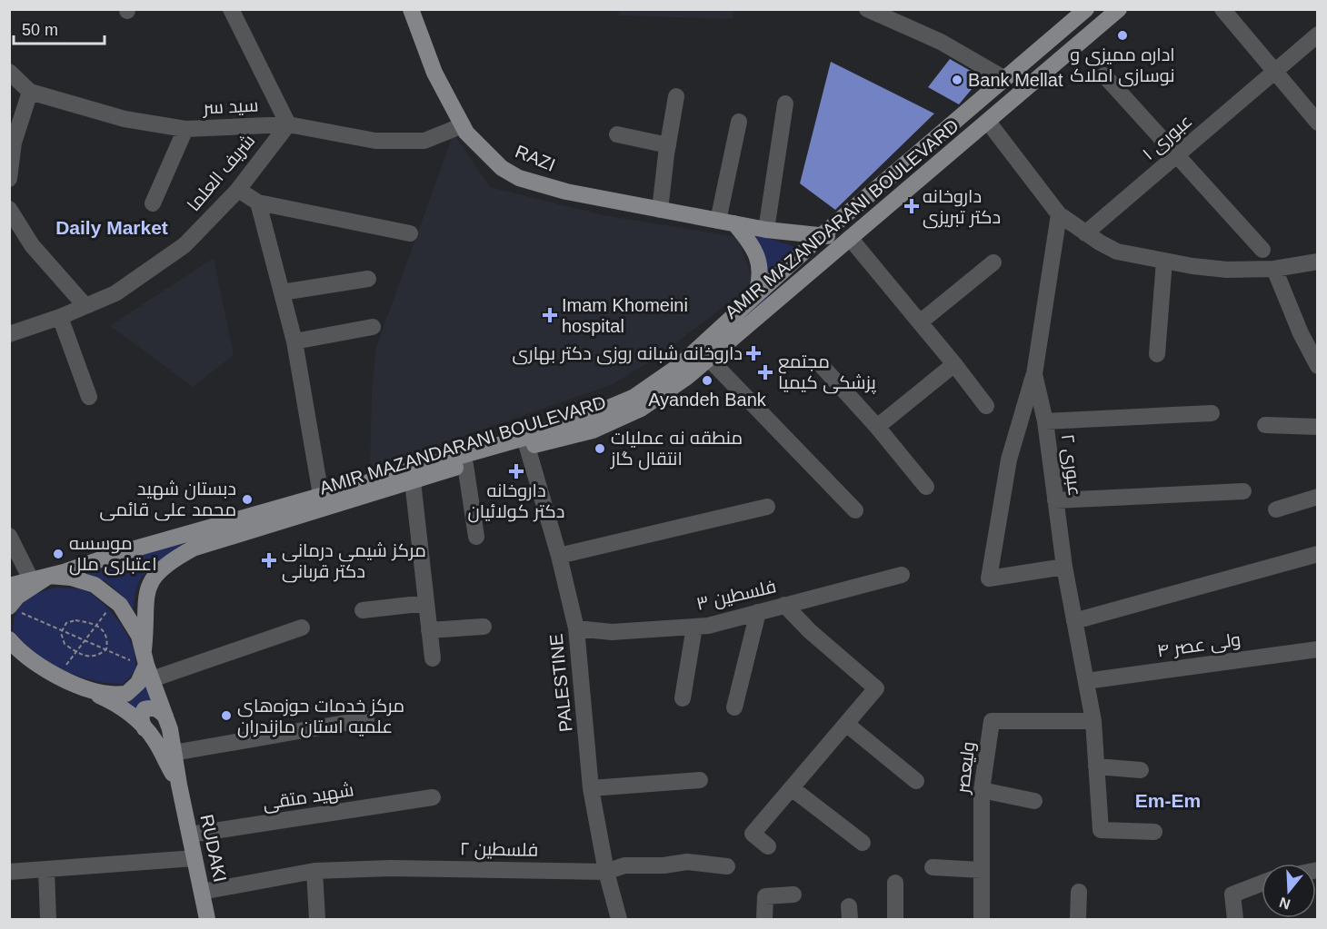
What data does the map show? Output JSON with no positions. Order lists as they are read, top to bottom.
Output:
{
  "streets": {
    "main road": ["RAZI", "AMIR MAZANDARANI BOULEVARD", "RUDAKI"],
    "street": [
      "سید سر",
      "عبوری ۱",
      "شریف العلما",
      "عبوری ۲",
      "فلسطین ۳",
      "ولی عصر ۴",
      "PALESTINE",
      "ولیعصر",
      "شهید متقی",
      "فلسطین ۲"
    ]
  },
  "crossings": [
    ["سید سر", "RAZI"],
    ["سید سر", "شریف العلما"],
    ["RAZI", "AMIR MAZANDARANI BOULEVARD"],
    ["AMIR MAZANDARANI BOULEVARD", "PALESTINE"],
    ["AMIR MAZANDARANI BOULEVARD", "RUDAKI"],
    ["عبوری ۲", "ولی عصر ۴"],
    ["عبوری ۲", "ولیعصر"],
    ["فلسطین ۳", "PALESTINE"],
    ["PALESTINE", "فلسطین ۲"],
    ["شهید متقی", "RUDAKI"],
    ["RUDAKI", "فلسطین ۲"]
  ],
  "districts": ["Daily Market", "Em-Em"],
  "places": {
    "other": [
      "اداره ممیزی و نوسازی املاک",
      "Bank Mellat",
      "Ayandeh Bank",
      "منطقه نه عملیات انتقال گاز",
      "دبستان شهید محمد علی قائمی",
      "موسسه اعتباری ملل",
      "مرکز خدمات حوزه‌های علمیه استان مازندران"
    ],
    "health": [
      "داروخانه دکتر تبریزی",
      "Imam Khomeini hospital",
      "داروخانه شبانه روزی دکتر بهاری",
      "مجتمع پزشکی کیمیا",
      "داروخانه دکتر کولائیان",
      "مرکز شیمی درمانی دکتر قربانی"
    ]
  },
  "scale_bar": "50 m",
  "north": "bottom"
}
